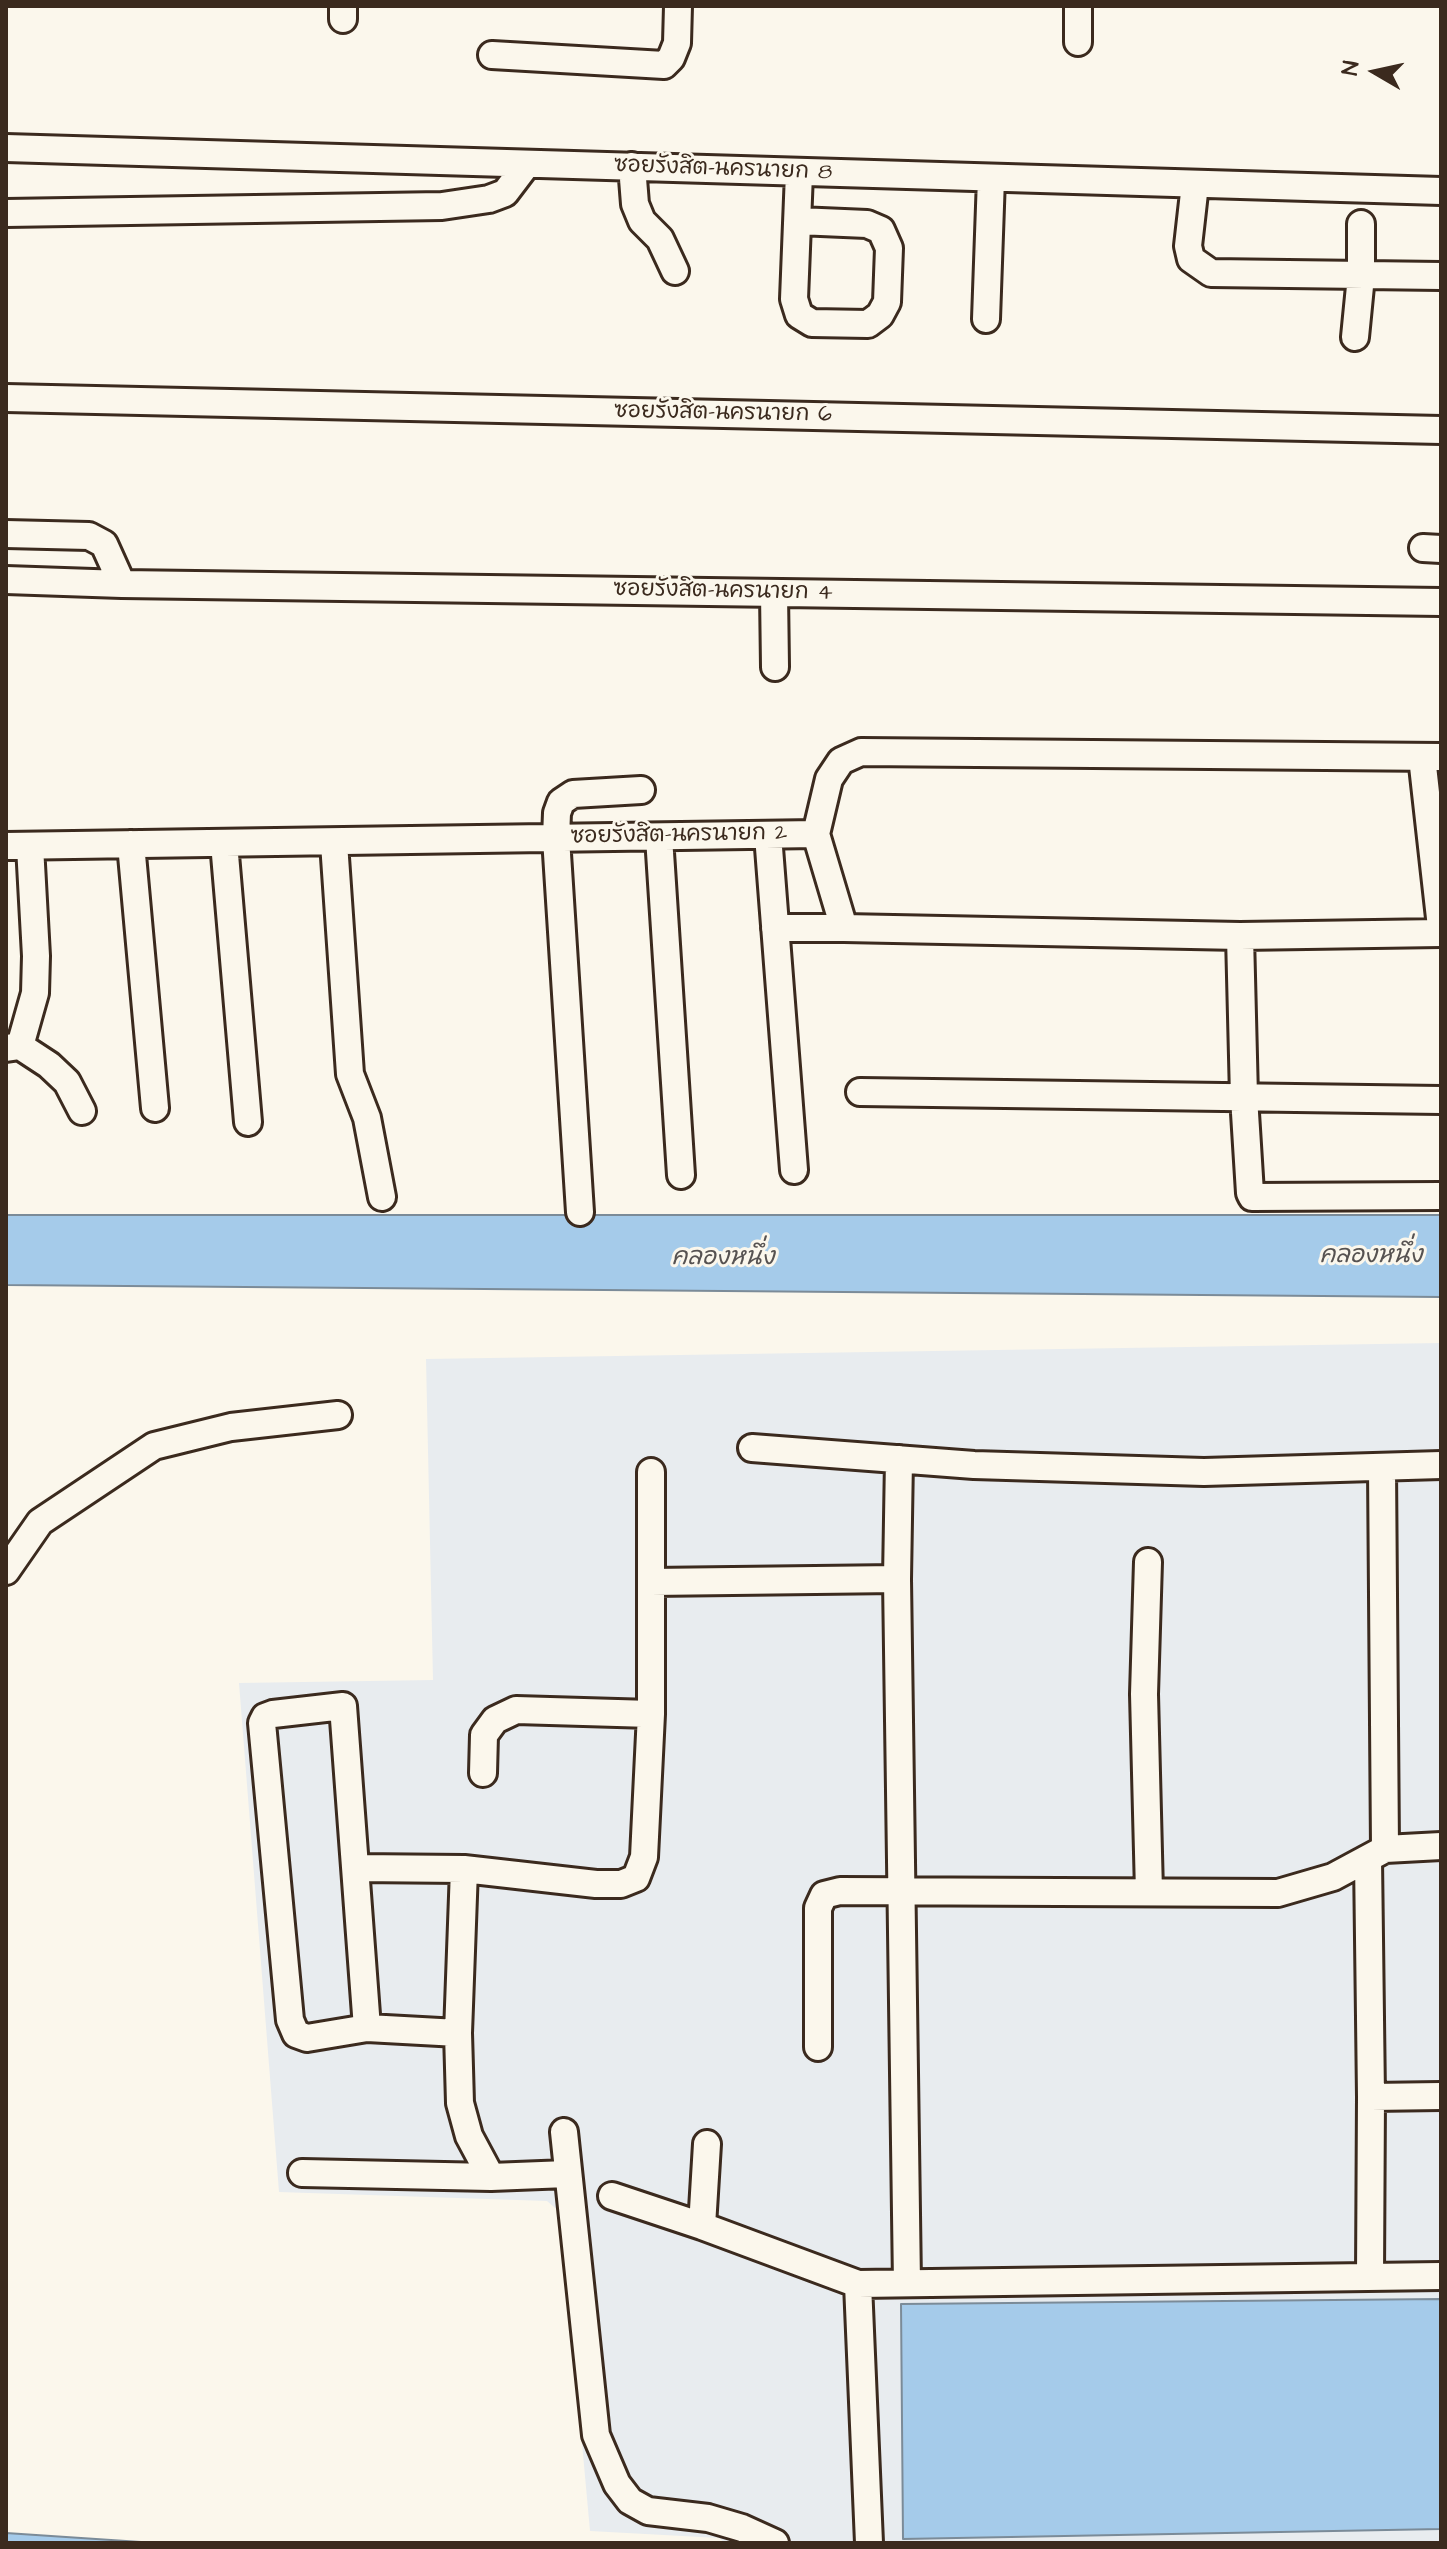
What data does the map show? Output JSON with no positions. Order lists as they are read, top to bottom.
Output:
{
  "streets": {
    "street": [
      "ซอยรังสิต-นครนายก 8",
      "ซอยรังสิต-นครนายก 6",
      "ซอยรังสิต-นครนายก 4",
      "ซอยรังสิต-นครนายก 2"
    ]
  },
  "water": ["คลองหนึ่ง"],
  "north": "left"
}
